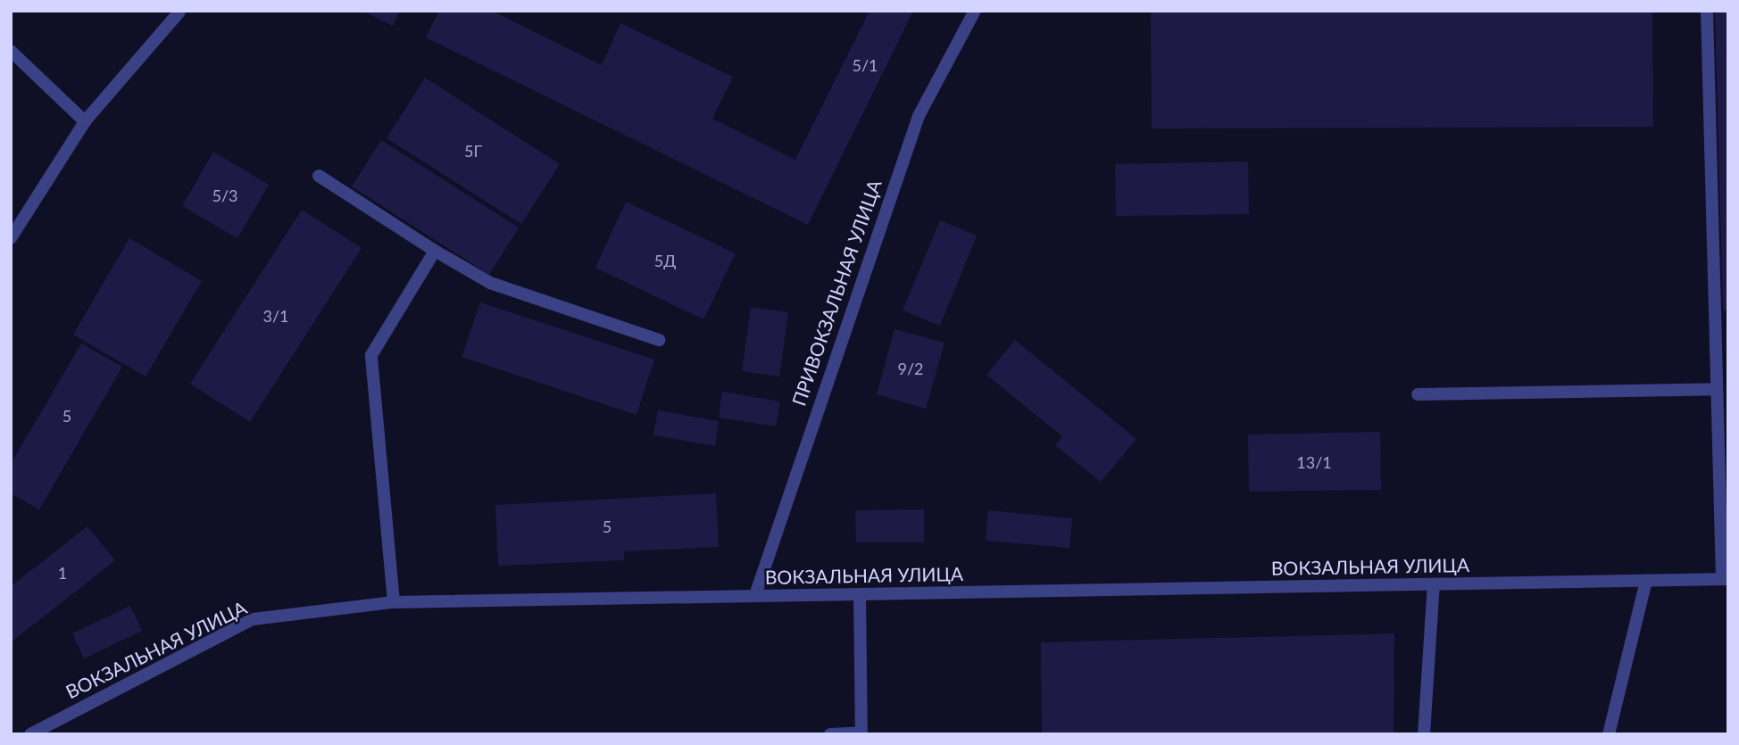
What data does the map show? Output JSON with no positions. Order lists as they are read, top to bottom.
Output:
{
  "streets": {
    "street": ["ПРИВОКЗАЛЬНАЯ УЛИЦА", "ВОКЗАЛЬНАЯ УЛИЦА"]
  },
  "crossings": [
    ["ПРИВОКЗАЛЬНАЯ УЛИЦА", "ВОКЗАЛЬНАЯ УЛИЦА"]
  ],
  "house_numbers": [
    "5/1",
    "5Г",
    "5/3",
    "5Д",
    "3/1",
    "9/2",
    "5",
    "13/1",
    "5",
    "1"
  ]
}
